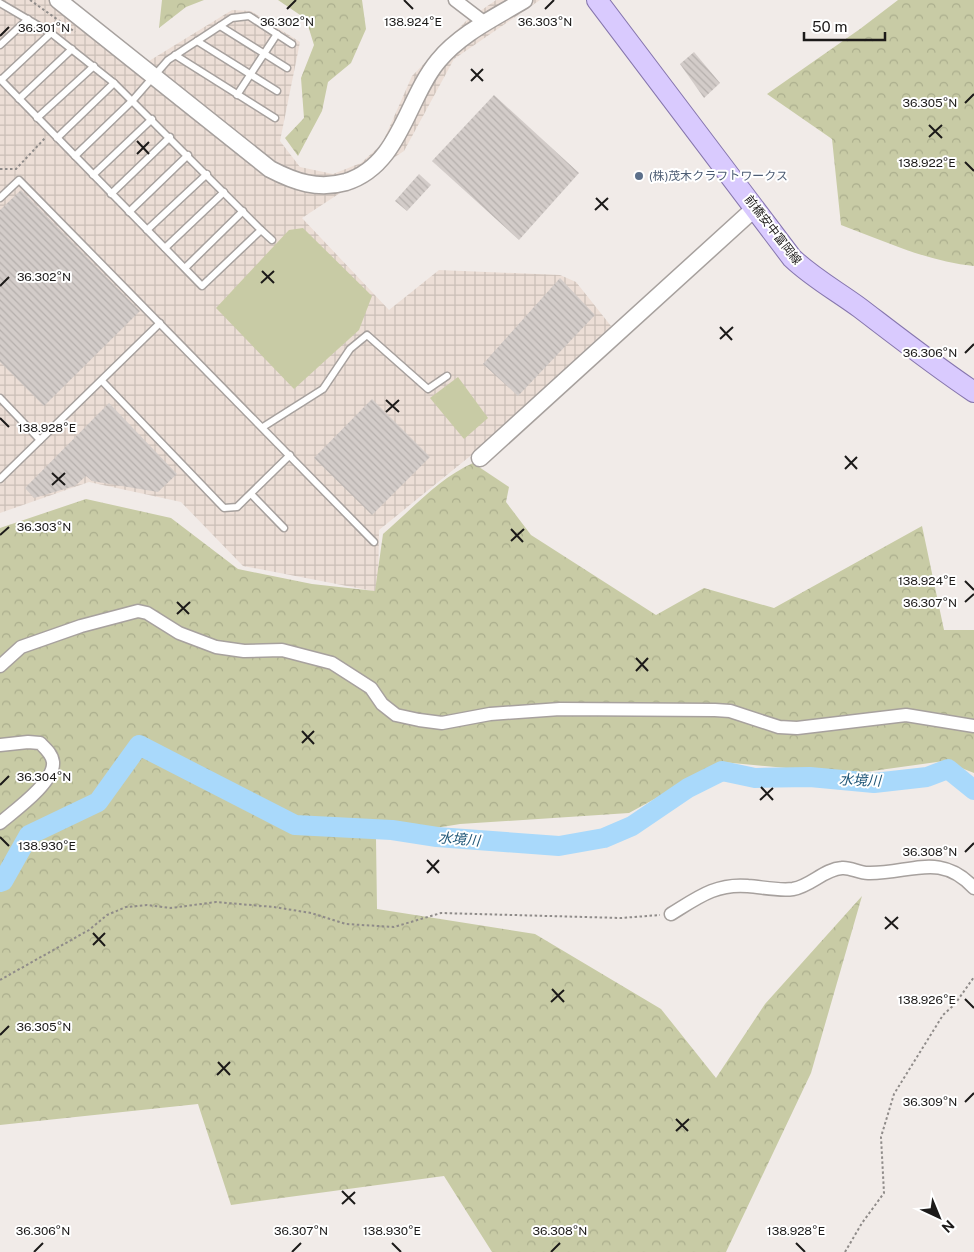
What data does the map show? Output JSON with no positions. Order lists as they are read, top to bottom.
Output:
{
  "streets": {
    "main road": ["前橋安中富岡線"]
  },
  "water": ["水境川"],
  "places": ["(株)茂木クラフトワークス"],
  "scale_bar": "50 m",
  "north": "bottom right",
  "coordinates": [
    "36.302°N",
    "36.303°N",
    "138.924°E",
    "36.301°N",
    "36.305°N",
    "138.922°E",
    "36.306°N",
    "138.928°E",
    "36.307°N",
    "36.304°N",
    "138.930°E",
    "36.308°N",
    "138.926°E",
    "36.309°N"
  ]
}
